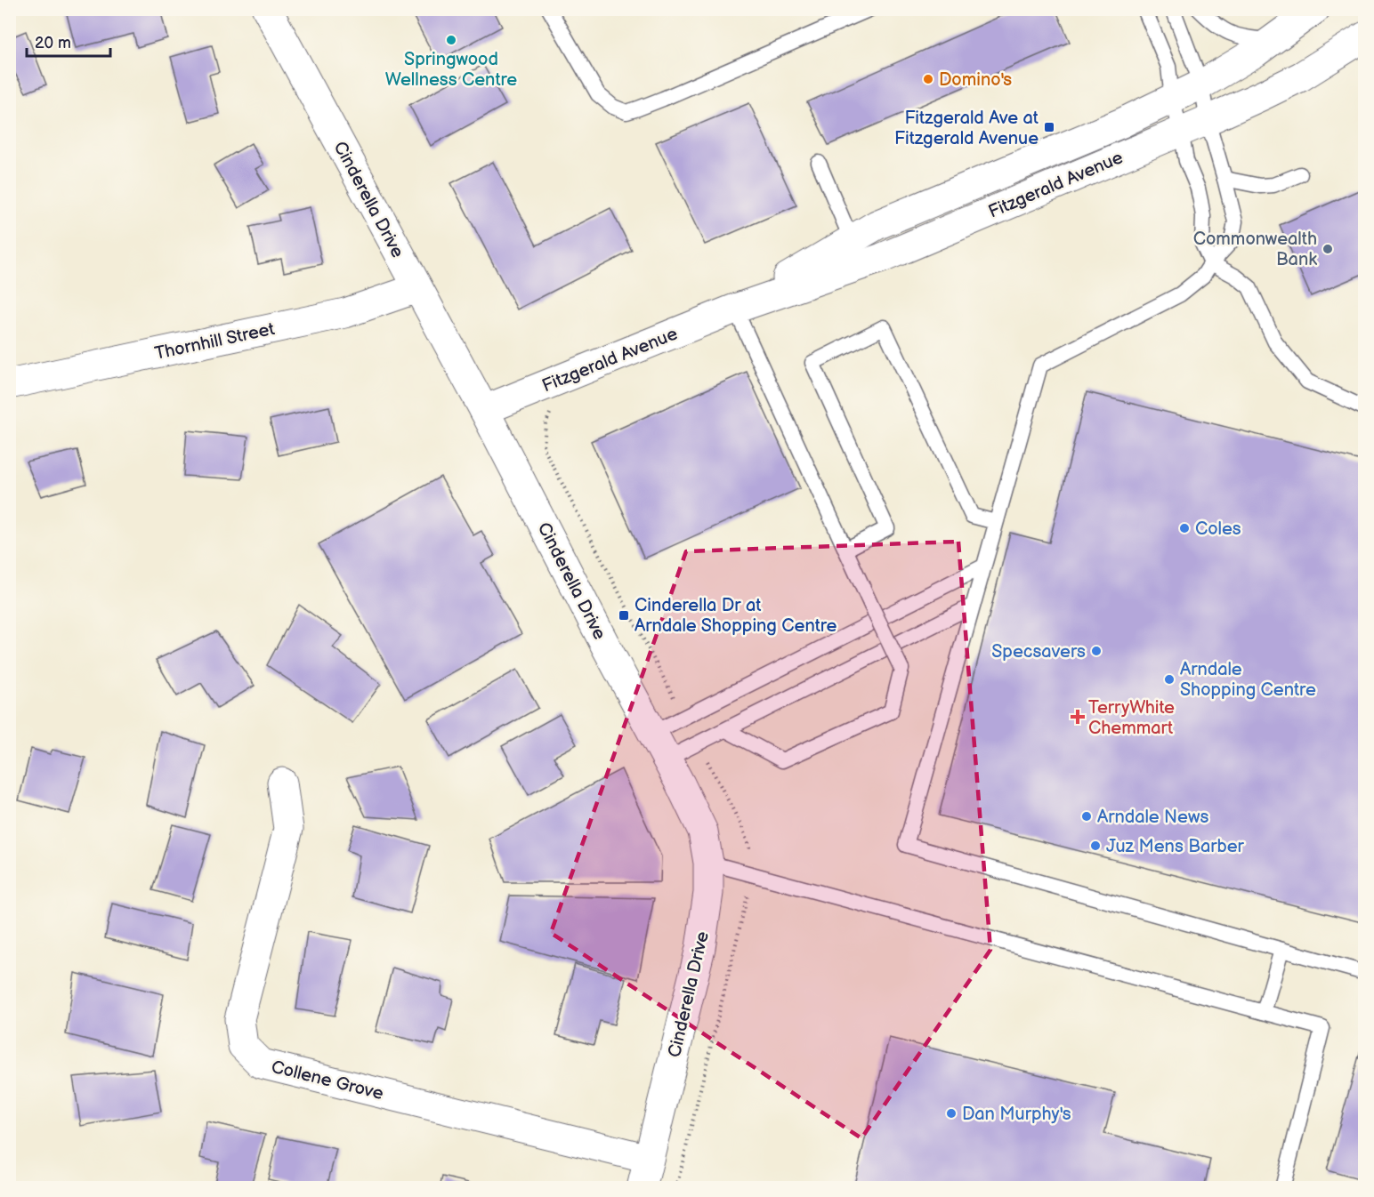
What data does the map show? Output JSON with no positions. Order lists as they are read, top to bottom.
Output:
{
  "streets": {
    "street": [
      "Fitzgerald Avenue",
      "Cinderella Drive",
      "Thornhill Street",
      "Collene Grove"
    ]
  },
  "crossings": [
    ["Fitzgerald Avenue", "Cinderella Drive"],
    ["Cinderella Drive", "Thornhill Street"],
    ["Cinderella Drive", "Collene Grove"]
  ],
  "places": {
    "other": [
      "Springwood Wellness Centre",
      "Domino's",
      "Commonwealth Bank",
      "Coles",
      "Specsavers",
      "Arndale Shopping Centre",
      "Arndale News",
      "Juz Mens Barber",
      "Dan Murphy's"
    ],
    "transit": ["Fitzgerald Ave at Fitzgerald Avenue", "Cinderella Dr at Arndale Shopping Centre"],
    "health": ["TerryWhite Chemmart"]
  },
  "scale_bar": "20 m"
}
